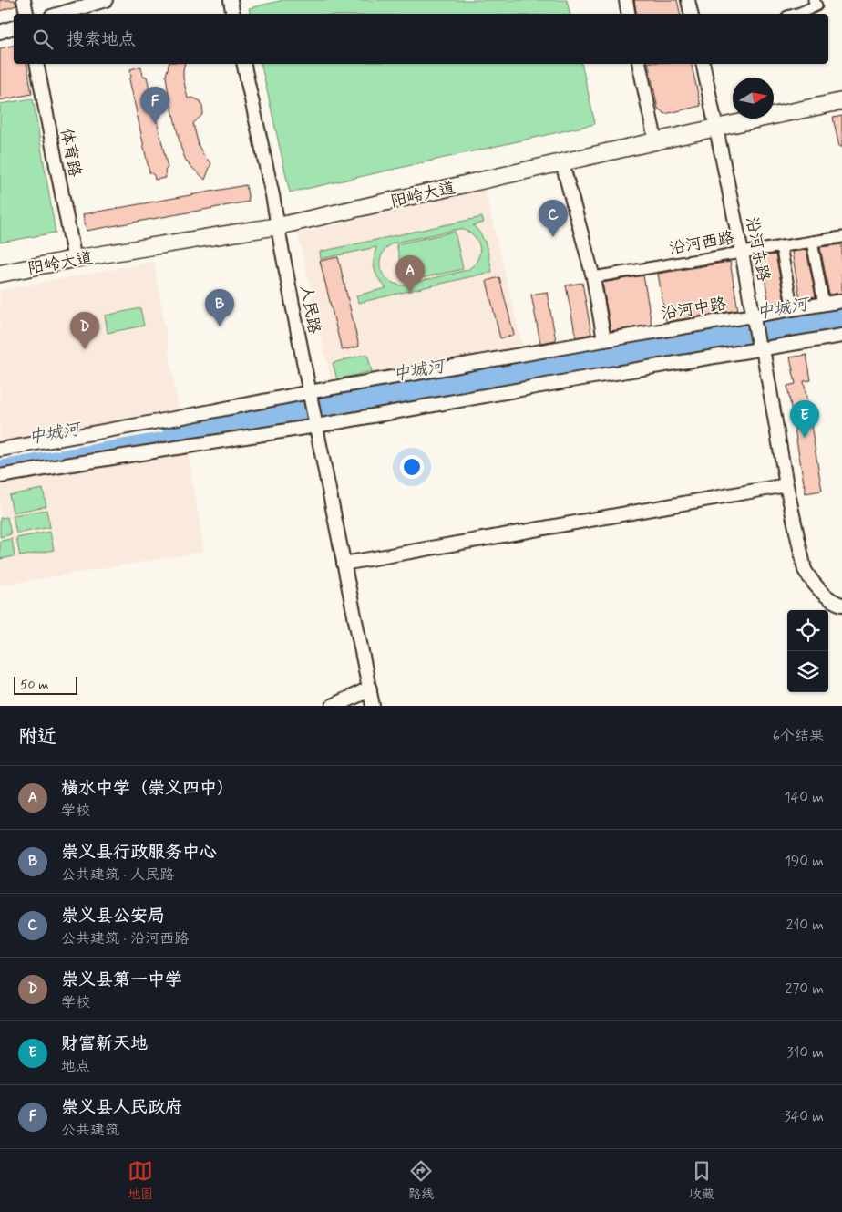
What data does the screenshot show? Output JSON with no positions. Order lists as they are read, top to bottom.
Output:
{
  "streets": {
    "main road": ["阳岭大道"],
    "street": [
      "体育路",
      "沿河西路",
      "沿河东路",
      "沿河中路",
      "人民路"
    ]
  },
  "crossings": [
    ["体育路", "阳岭大道"],
    ["阳岭大道", "沿河东路"],
    ["阳岭大道", "人民路"],
    ["沿河西路", "沿河东路"],
    ["沿河东路", "沿河中路"],
    ["沿河中路", "人民路"]
  ],
  "water": ["中城河"],
  "scale_bar": "50 m",
  "north": "right",
  "page": {
    "search": "搜索地点",
    "pins": [
      "F",
      "C",
      "A",
      "B",
      "D",
      "E"
    ],
    "scale": "50 m",
    "heading": ["附近", "6个结果"],
    "list": [
      {
        "mark": "A",
        "name": "横水中学（崇义四中）",
        "note": "学校",
        "value": "140 m"
      },
      {
        "mark": "B",
        "name": "崇义县行政服务中心",
        "note": "公共建筑 · 人民路",
        "value": "190 m"
      },
      {
        "mark": "C",
        "name": "崇义县公安局",
        "note": "公共建筑 · 沿河西路",
        "value": "210 m"
      },
      {
        "mark": "D",
        "name": "崇义县第一中学",
        "note": "学校",
        "value": "270 m"
      },
      {
        "mark": "E",
        "name": "财富新天地",
        "note": "地点",
        "value": "310 m"
      },
      {
        "mark": "F",
        "name": "崇义县人民政府",
        "note": "公共建筑",
        "value": "340 m"
      }
    ],
    "nav": ["地图", "路线", "收藏"]
  }
}
